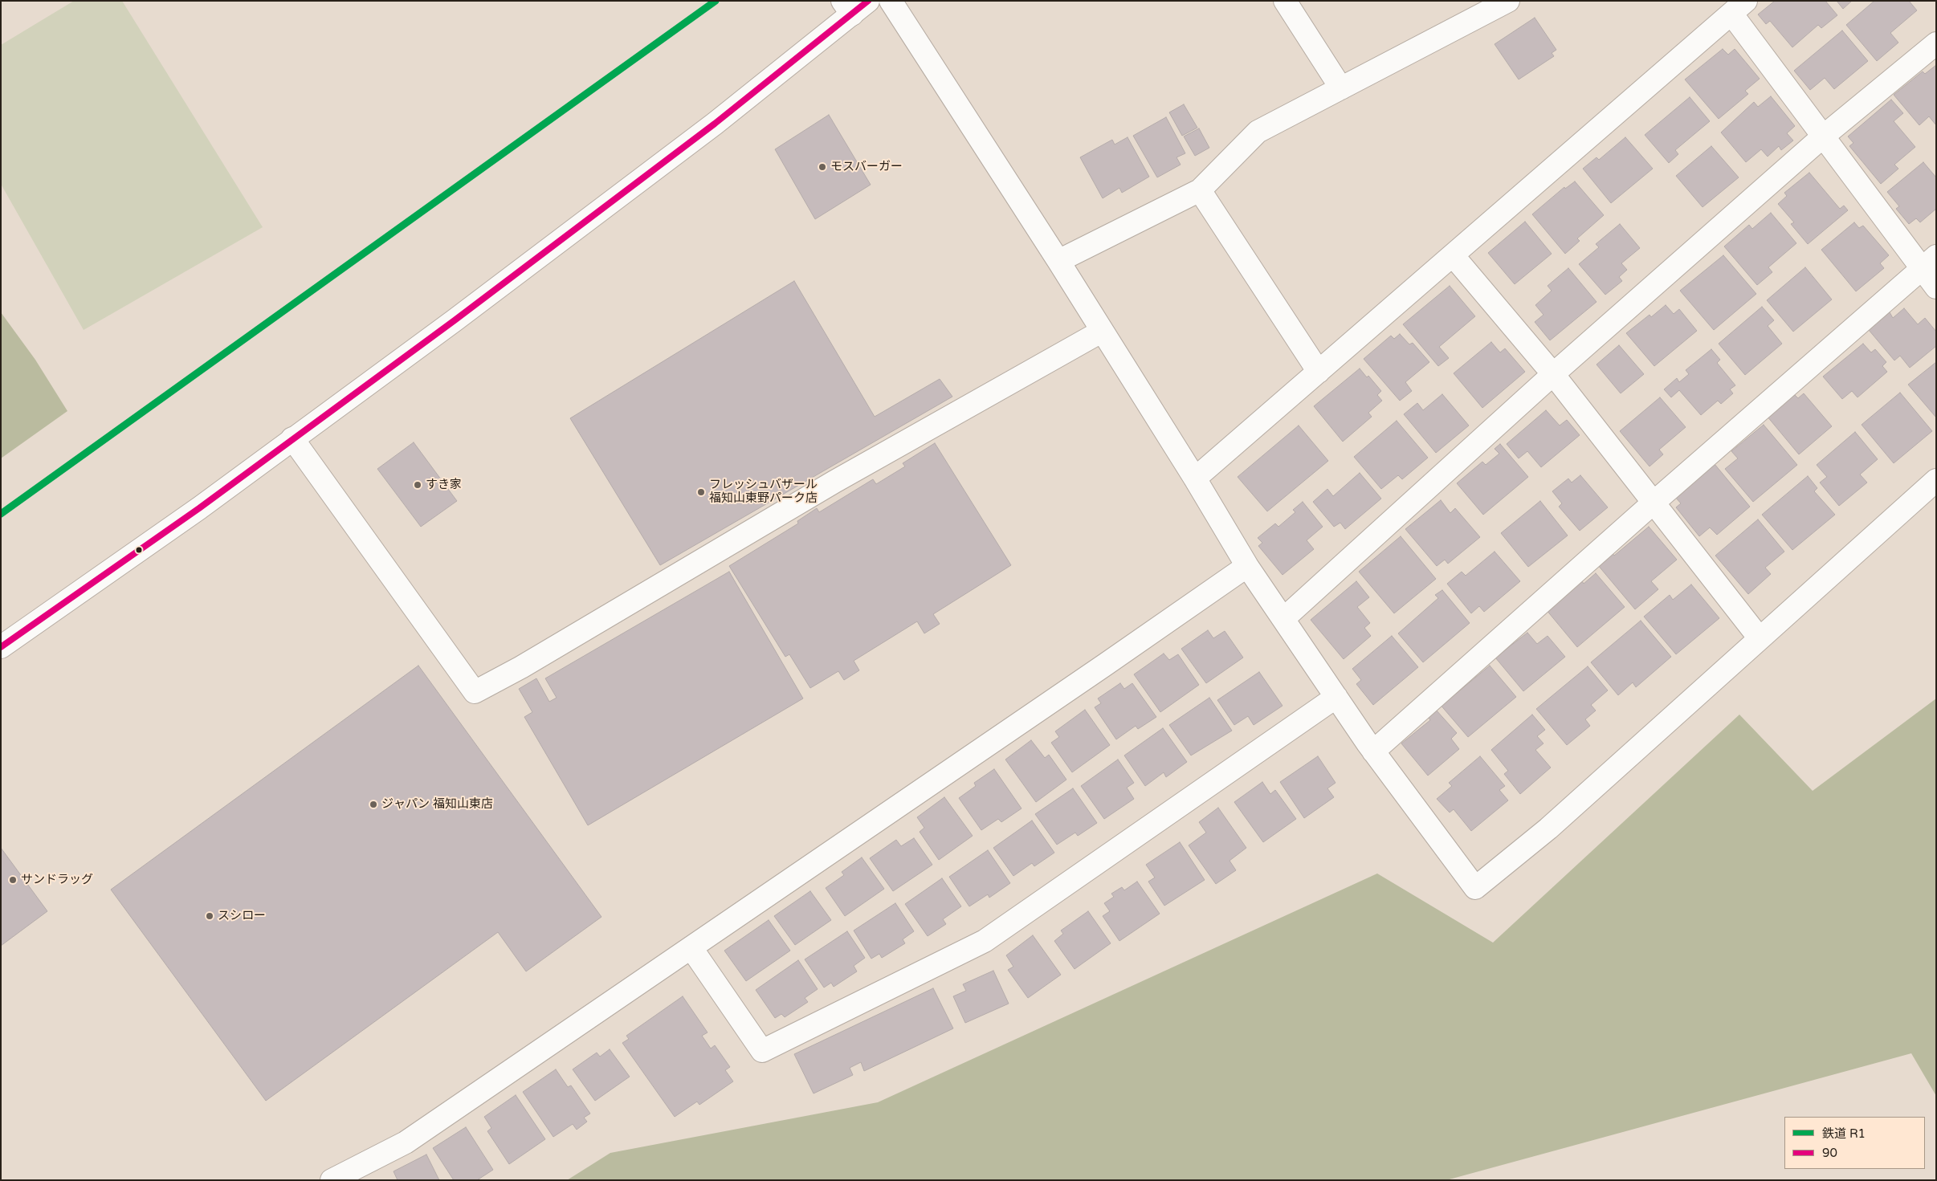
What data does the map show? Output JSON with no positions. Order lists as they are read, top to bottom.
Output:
{
  "places": [
    "モスバーガー",
    "すき家",
    "フレッシュバザール 福知山東野パーク店",
    "ジャパン 福知山東店",
    "サンドラッグ",
    "スシロー"
  ],
  "lines": ["rail line R1", "transit line 90"],
  "legend": ["鉄道 R1", "90"]
}
